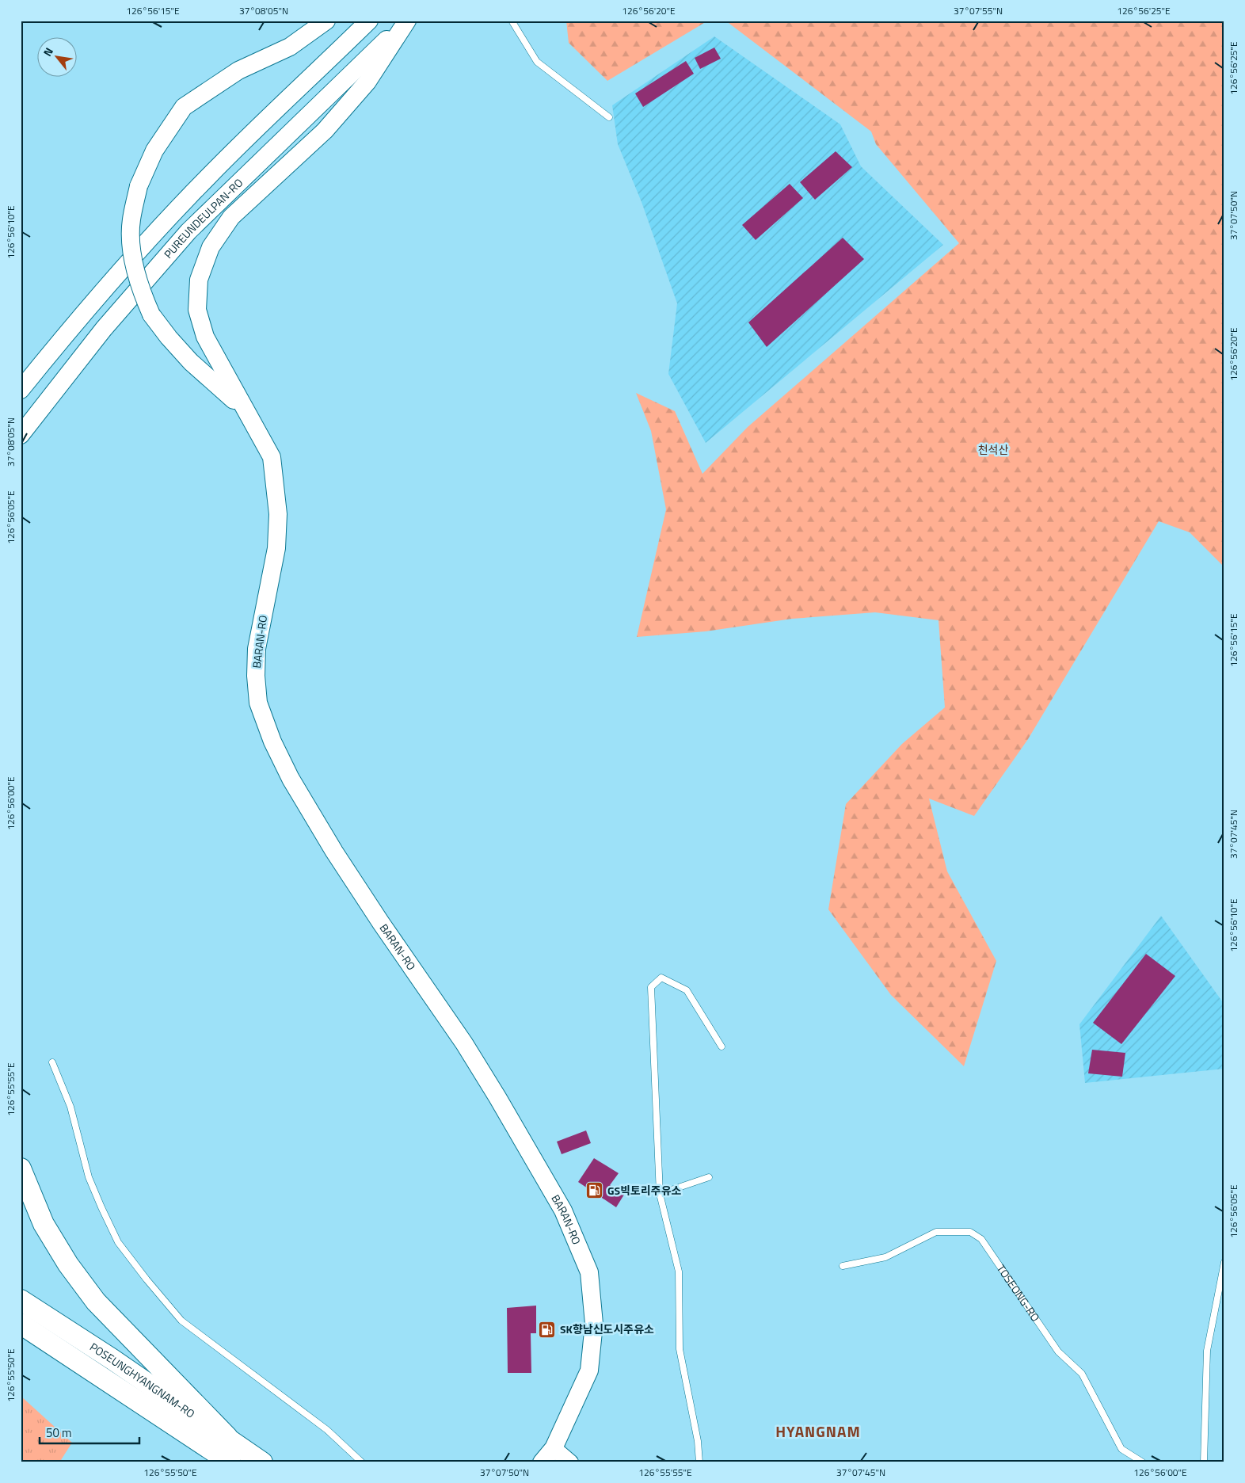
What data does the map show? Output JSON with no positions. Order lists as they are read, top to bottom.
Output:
{
  "streets": {
    "highway": ["POSEUNGHYANGNAM-RO"],
    "main road": ["PUREUNDEULPAN-RO", "BARAN-RO"],
    "lane": ["TOSEONG-RO"]
  },
  "crossings": [
    ["PUREUNDEULPAN-RO", "BARAN-RO"]
  ],
  "districts": ["HYANGNAM"],
  "parks": ["천석산"],
  "places": {
    "fuel station": ["GS빅토리주유소", "SK향남신도시주유소"]
  },
  "scale_bar": "50 m",
  "north": "top left",
  "coordinates": [
    "126°56'15\"E",
    "37°08'05\"N",
    "126°56'20\"E",
    "37°07'55\"N",
    "126°56'25\"E",
    "37°07'50\"N",
    "126°56'10\"E",
    "126°56'05\"E",
    "126°56'00\"E",
    "37°07'45\"N",
    "126°55'55\"E",
    "126°55'50\"E"
  ]
}
